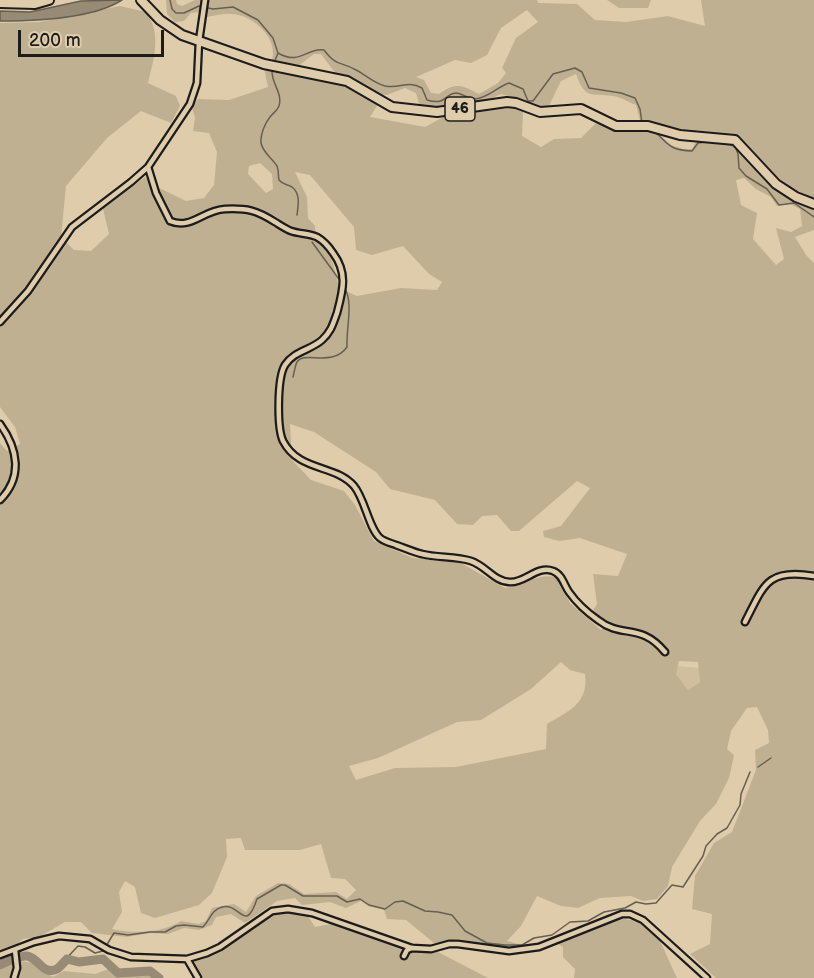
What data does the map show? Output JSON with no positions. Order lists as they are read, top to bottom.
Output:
{
  "streets": {
    "main road": ["46"]
  },
  "scale_bar": "200 m"
}
